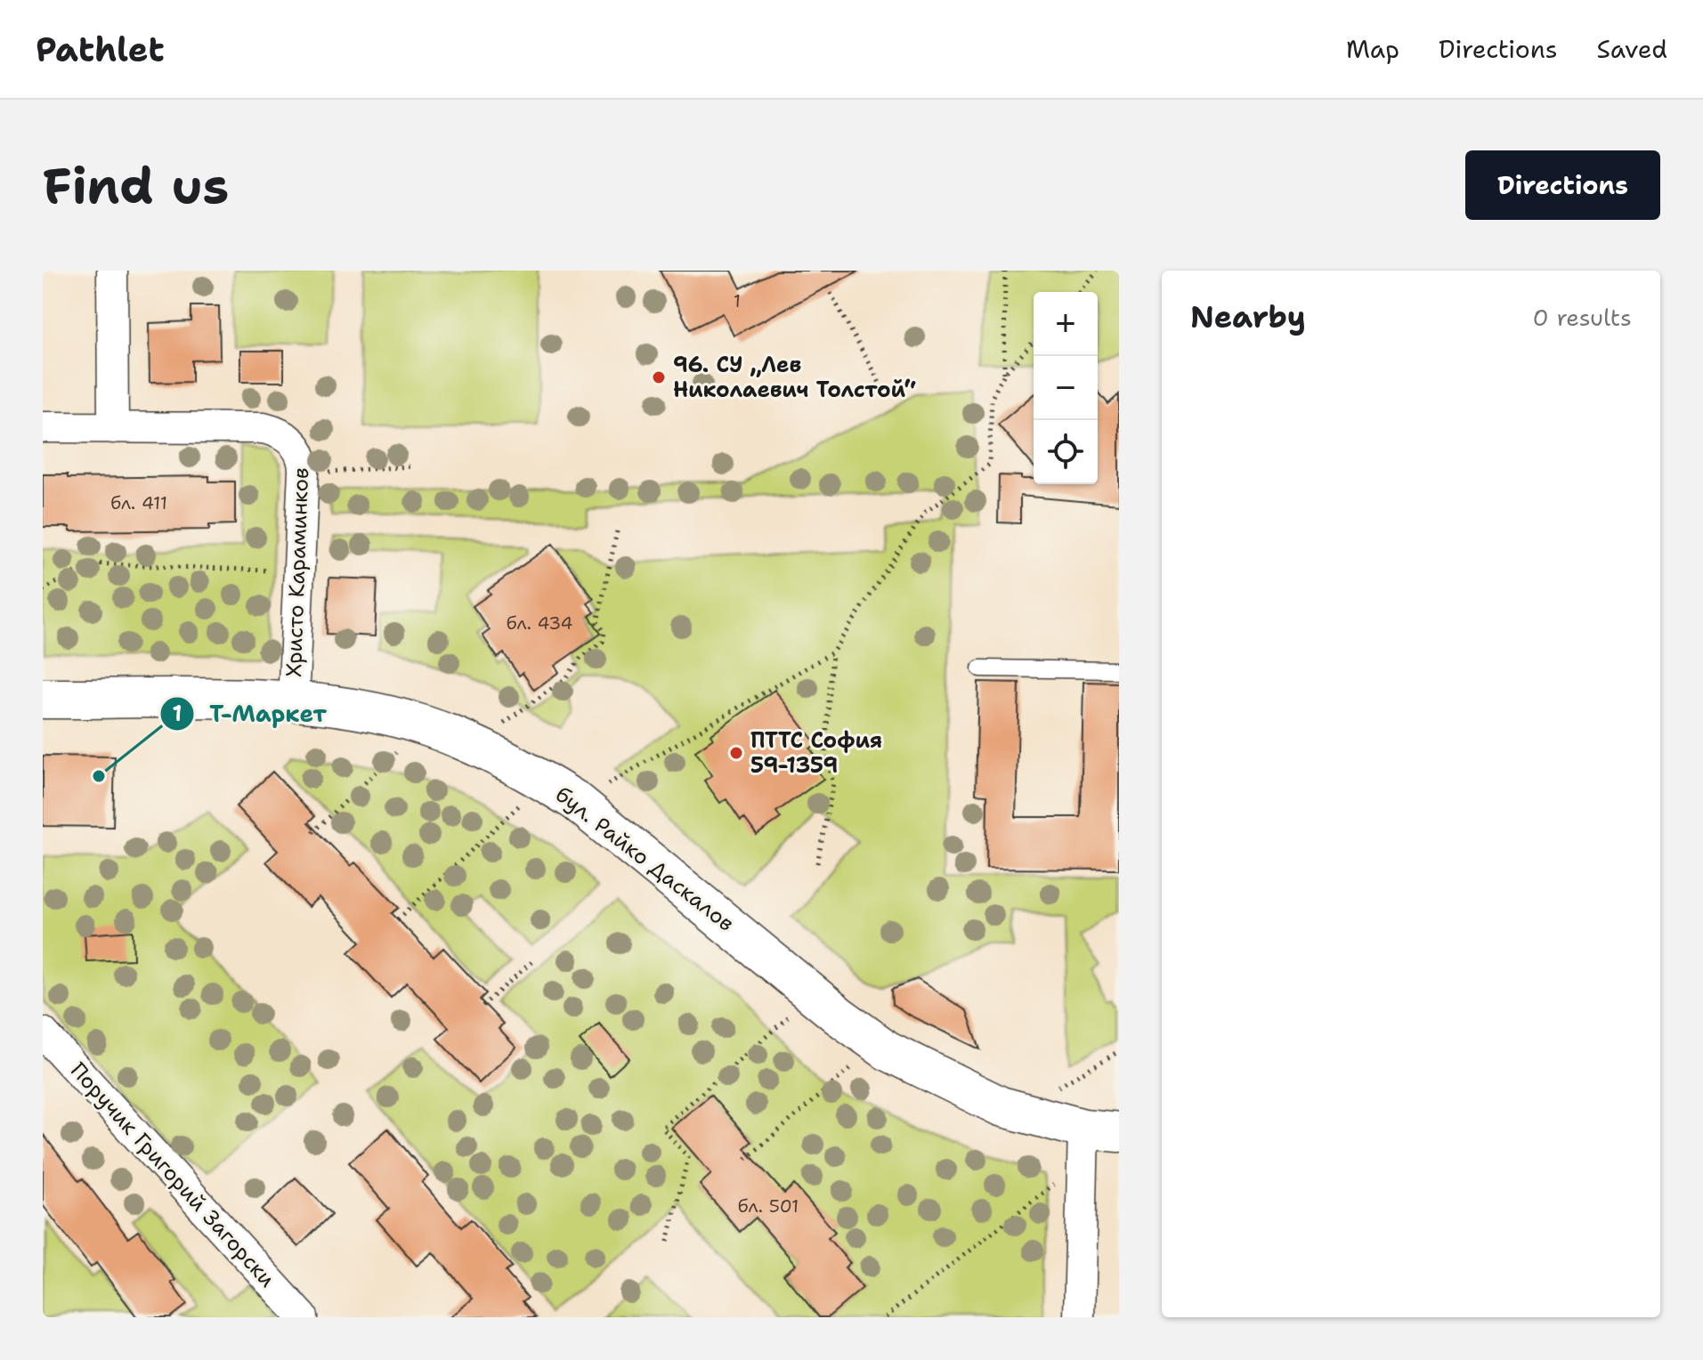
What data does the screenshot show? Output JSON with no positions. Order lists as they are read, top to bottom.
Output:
{
  "streets": {
    "street": ["Христо Караминков", "бул. Райко Даскалов", "Поручик Григорий Загорски"]
  },
  "crossings": [
    ["Христо Караминков", "бул. Райко Даскалов"]
  ],
  "places": ["96. СУ „Лев Николаевич Толстой“", "ПТТС София 59-1359", "Т-Маркет"],
  "house_numbers": [
    "1",
    "бл. 411",
    "бл. 434",
    "бл. 501"
  ],
  "page": {
    "header": "Pathlet",
    "nav": ["Map", "Directions", "Saved"],
    "buttons": "Directions",
    "title": "Find us",
    "heading": ["Nearby", "0 results"],
    "map_buttons": ["+", "−"]
  }
}
